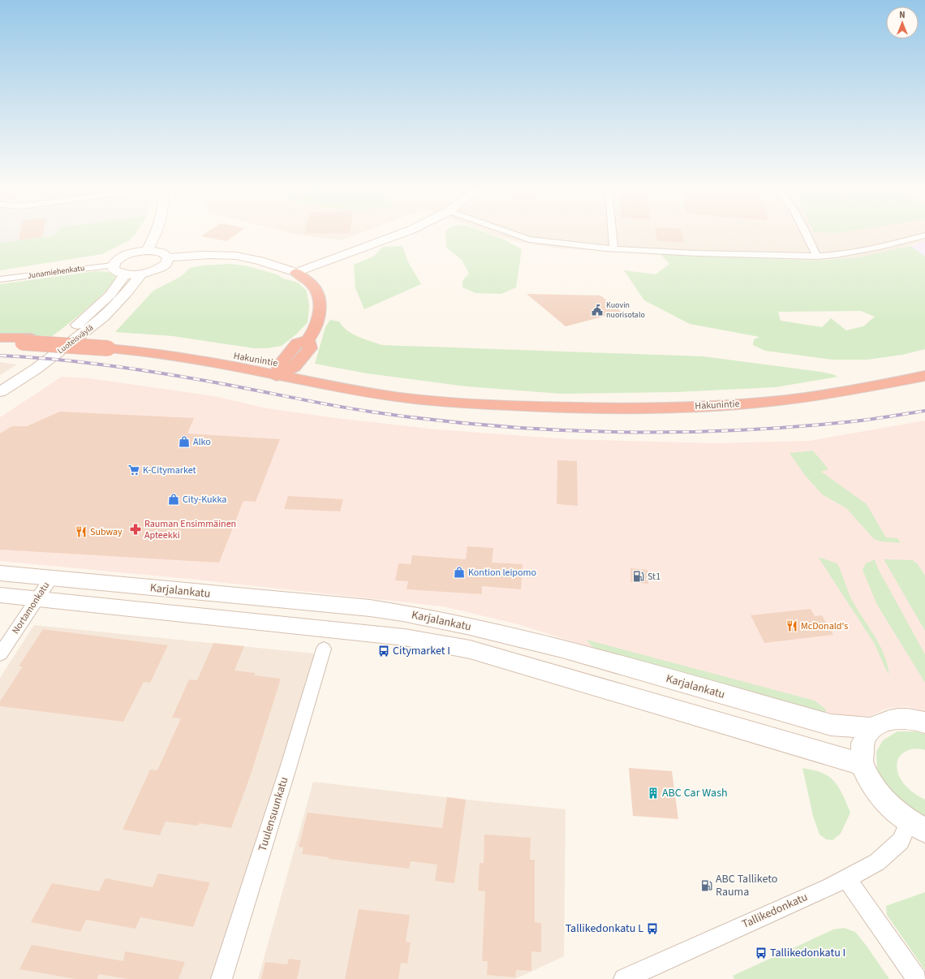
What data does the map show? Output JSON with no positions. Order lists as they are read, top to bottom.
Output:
{
  "streets": {
    "highway": ["Hakunintie"],
    "main road": ["Luoteisväylä", "Karjalankatu"],
    "street": [
      "Junamiehenkatu",
      "Nortamonkatu",
      "Tuulensuunkatu",
      "Tallikedonkatu"
    ]
  },
  "crossings": [
    ["Karjalankatu", "Nortamonkatu"]
  ],
  "places": {
    "public building": ["Kuovin nuorisotalo"],
    "shop": ["Alko", "City-Kukka", "Kontion leipomo"],
    "supermarket": ["K-Citymarket"],
    "pharmacy": ["Rauman Ensimmäinen Apteekki"],
    "restaurant": ["Subway", "McDonald's"],
    "fuel station": ["St1", "ABC Talliketo Rauma"],
    "bus stop": ["Citymarket I", "Tallikedonkatu L", "Tallikedonkatu I"],
    "building": ["ABC Car Wash"]
  },
  "north": "top"
}
